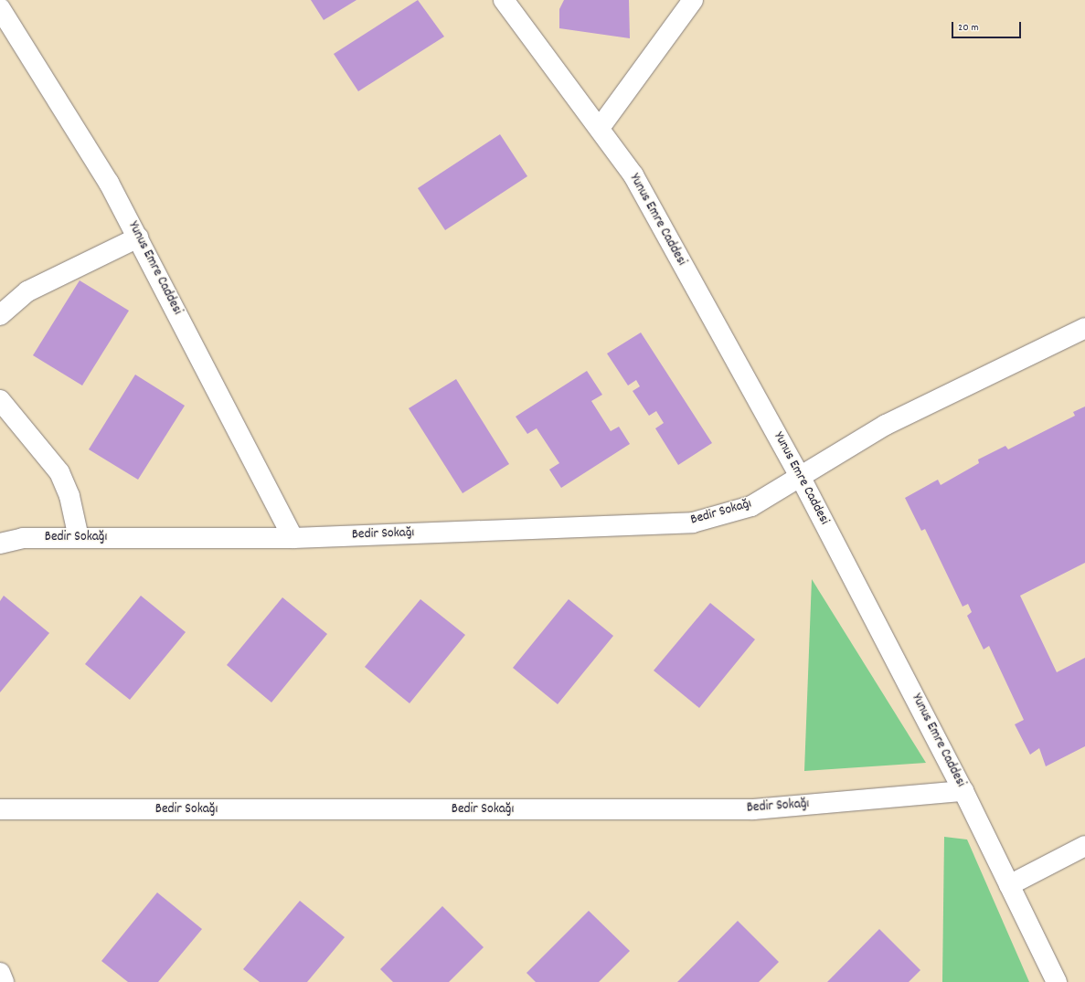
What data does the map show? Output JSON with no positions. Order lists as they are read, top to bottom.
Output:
{
  "streets": {
    "street": ["Yunus Emre Caddesi", "Bedir Sokağı"]
  },
  "crossings": [
    ["Yunus Emre Caddesi", "Bedir Sokağı"]
  ],
  "scale_bar": "20 m"
}
